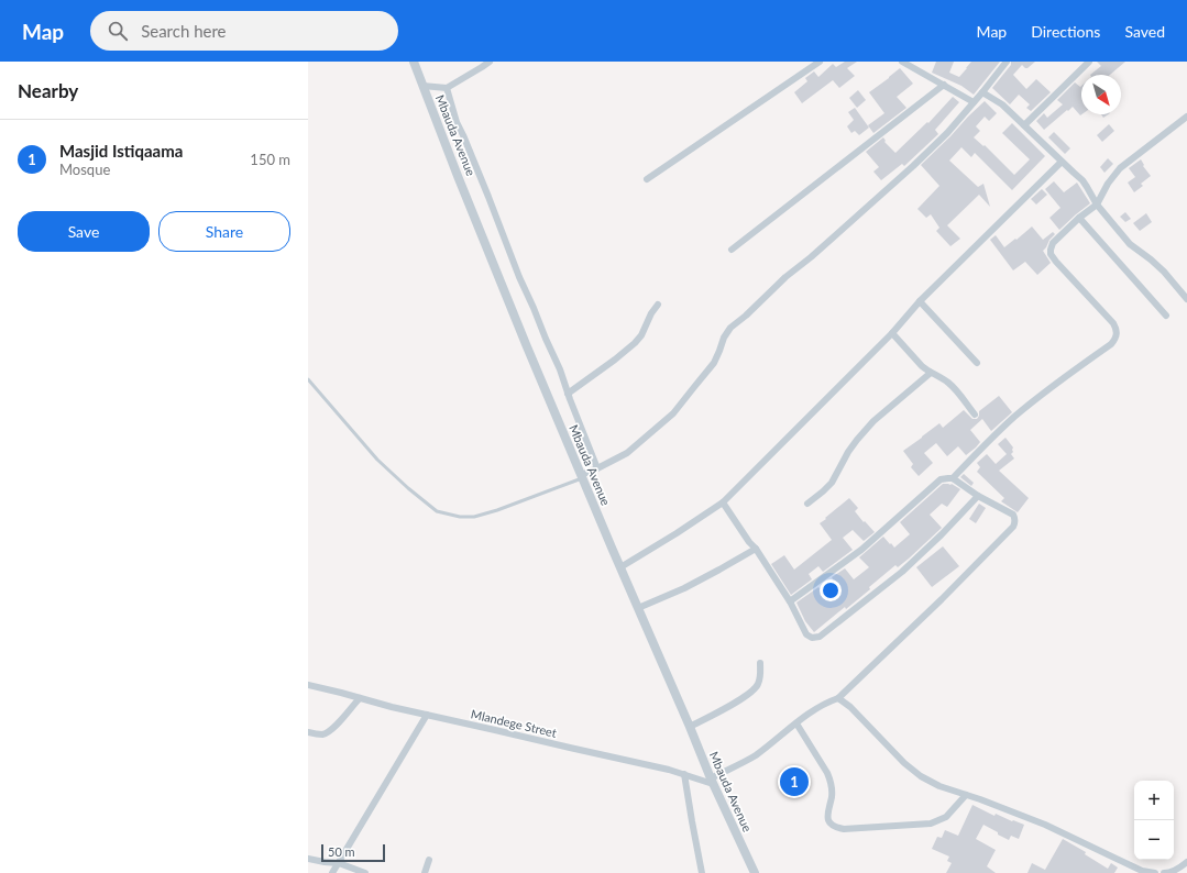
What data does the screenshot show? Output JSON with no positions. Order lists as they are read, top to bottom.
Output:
{
  "streets": {
    "street": ["Mbauda Avenue", "Mlandege Street"]
  },
  "crossings": [
    ["Mbauda Avenue", "Mlandege Street"]
  ],
  "scale_bar": "50 m",
  "north": "bottom right",
  "page": {
    "header": "Map",
    "search": "Search here",
    "nav": ["Map", "Directions", "Saved"],
    "heading": "Nearby",
    "list": [
      {
        "mark": "1",
        "name": "Masjid Istiqaama",
        "note": "Mosque",
        "value": "150 m"
      }
    ],
    "buttons": ["Save", "Share"],
    "pins": "1",
    "map_buttons": ["+", "−"],
    "scale": "50 m"
  }
}
